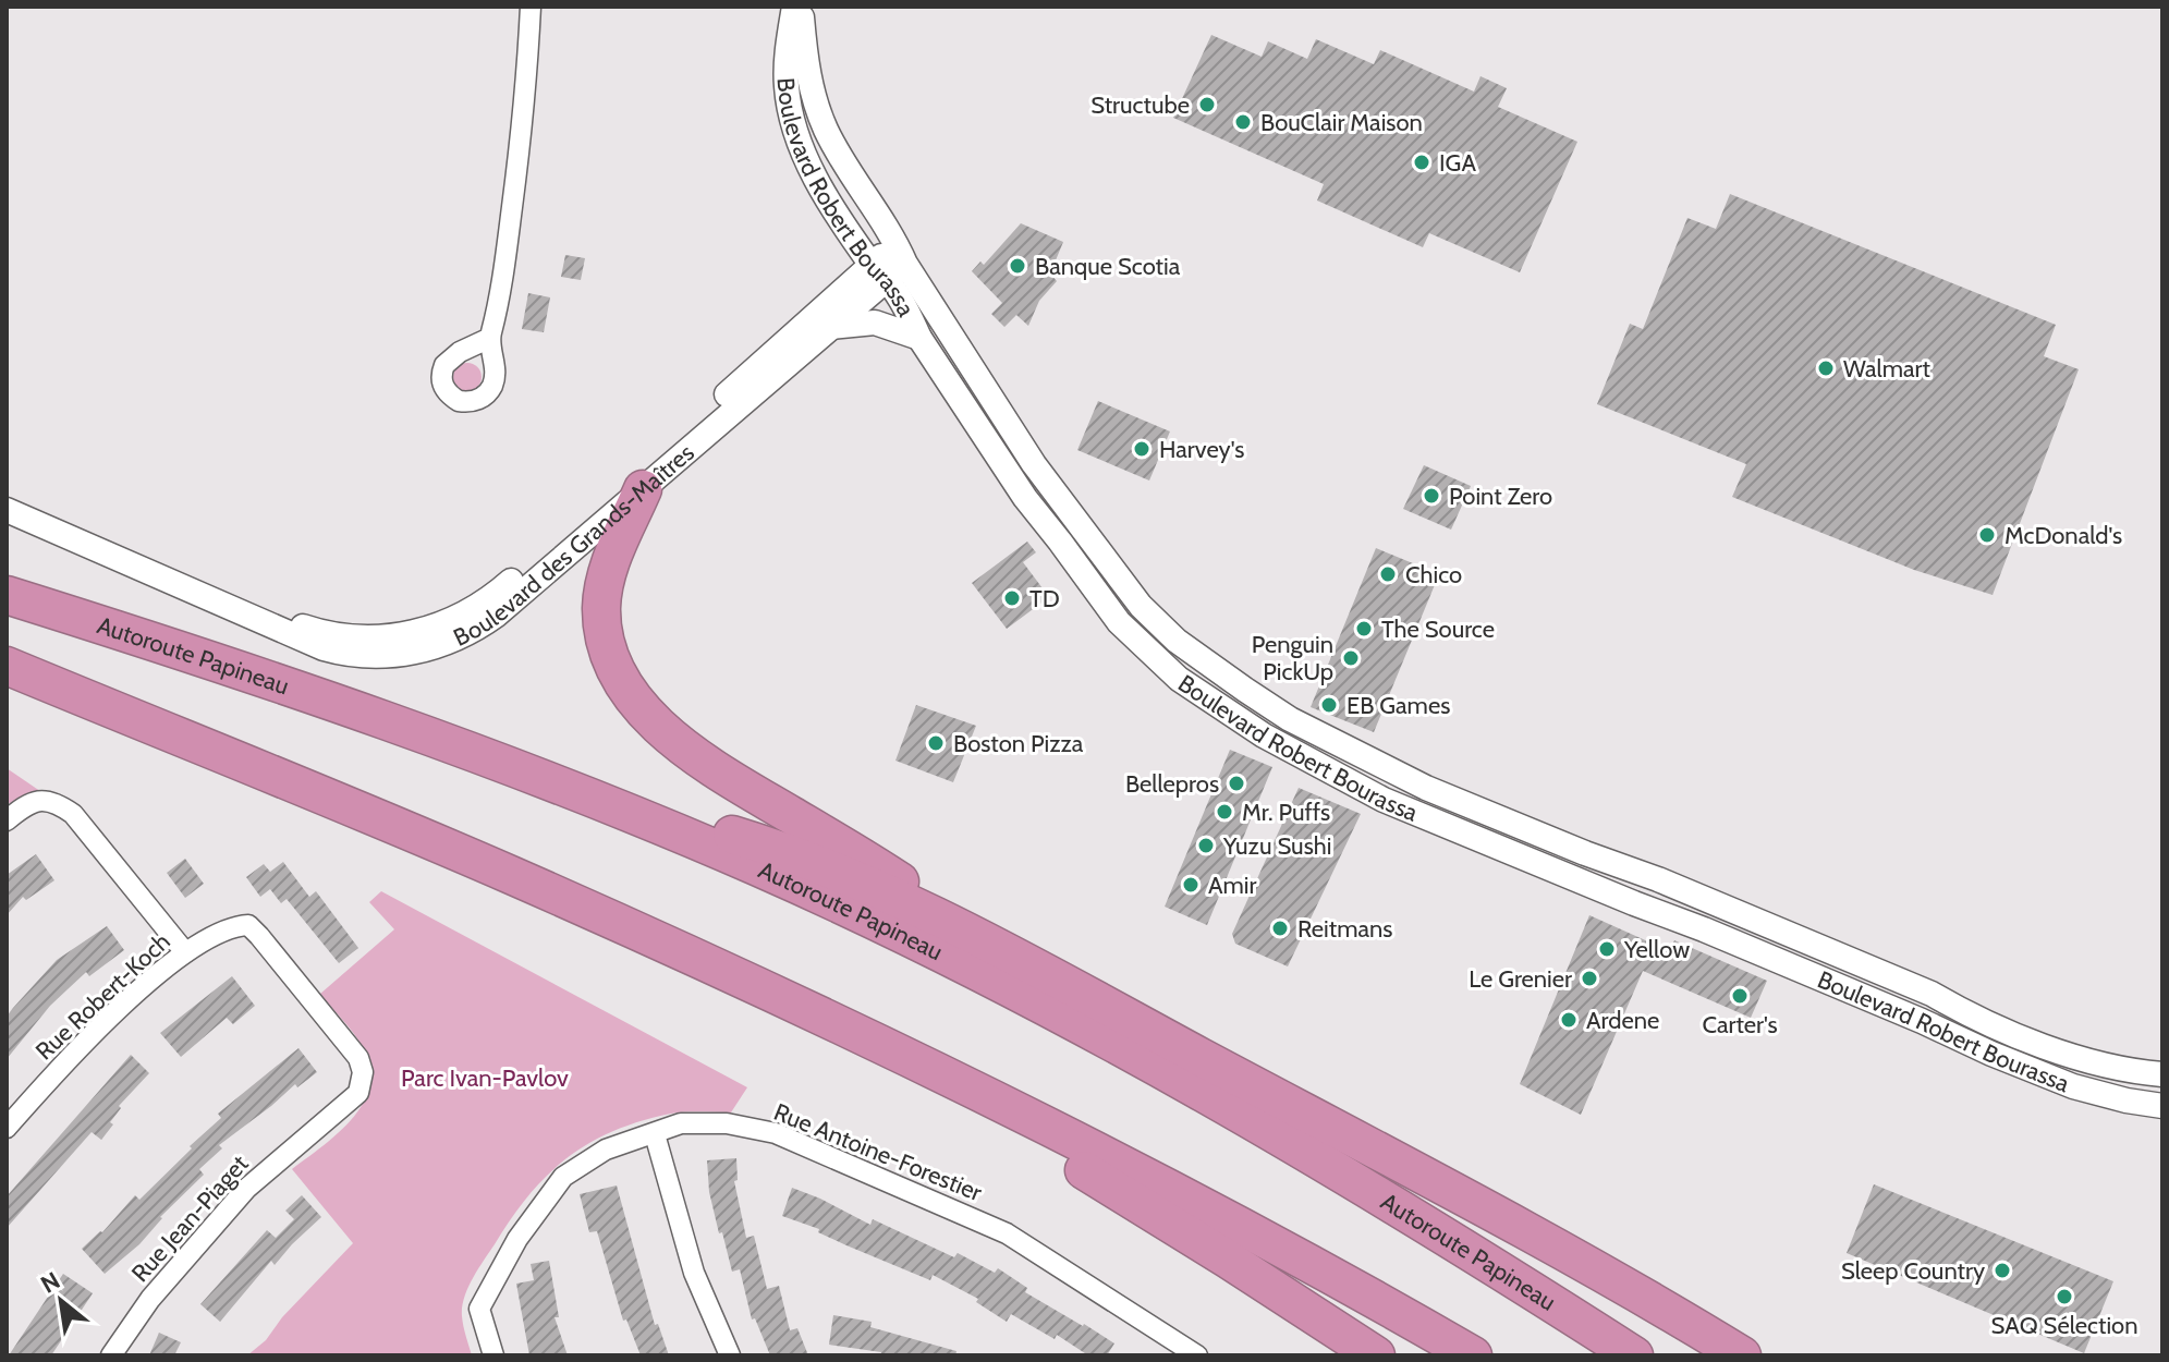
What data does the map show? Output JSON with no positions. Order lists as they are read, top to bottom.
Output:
{
  "streets": {
    "highway": ["Autoroute Papineau"],
    "street": [
      "Boulevard Robert Bourassa",
      "Boulevard des Grands-Maîtres",
      "Rue Robert-Koch",
      "Rue Antoine-Forestier",
      "Rue Jean-Piaget"
    ]
  },
  "crossings": [
    ["Boulevard Robert Bourassa", "Boulevard des Grands-Maîtres"],
    ["Rue Robert-Koch", "Rue Jean-Piaget"]
  ],
  "parks": ["Parc Ivan-Pavlov"],
  "places": [
    "Structube",
    "BouClair Maison",
    "IGA",
    "Banque Scotia",
    "Walmart",
    "Harvey's",
    "Point Zero",
    "McDonald's",
    "Chico",
    "TD",
    "The Source",
    "Penguin PickUp",
    "EB Games",
    "Boston Pizza",
    "Bellepros",
    "Mr. Puffs",
    "Yuzu Sushi",
    "Amir",
    "Reitmans",
    "Yellow",
    "Le Grenier",
    "Carter's",
    "Ardene",
    "Sleep Country",
    "SAQ Sélection"
  ],
  "north": "top left"
}
